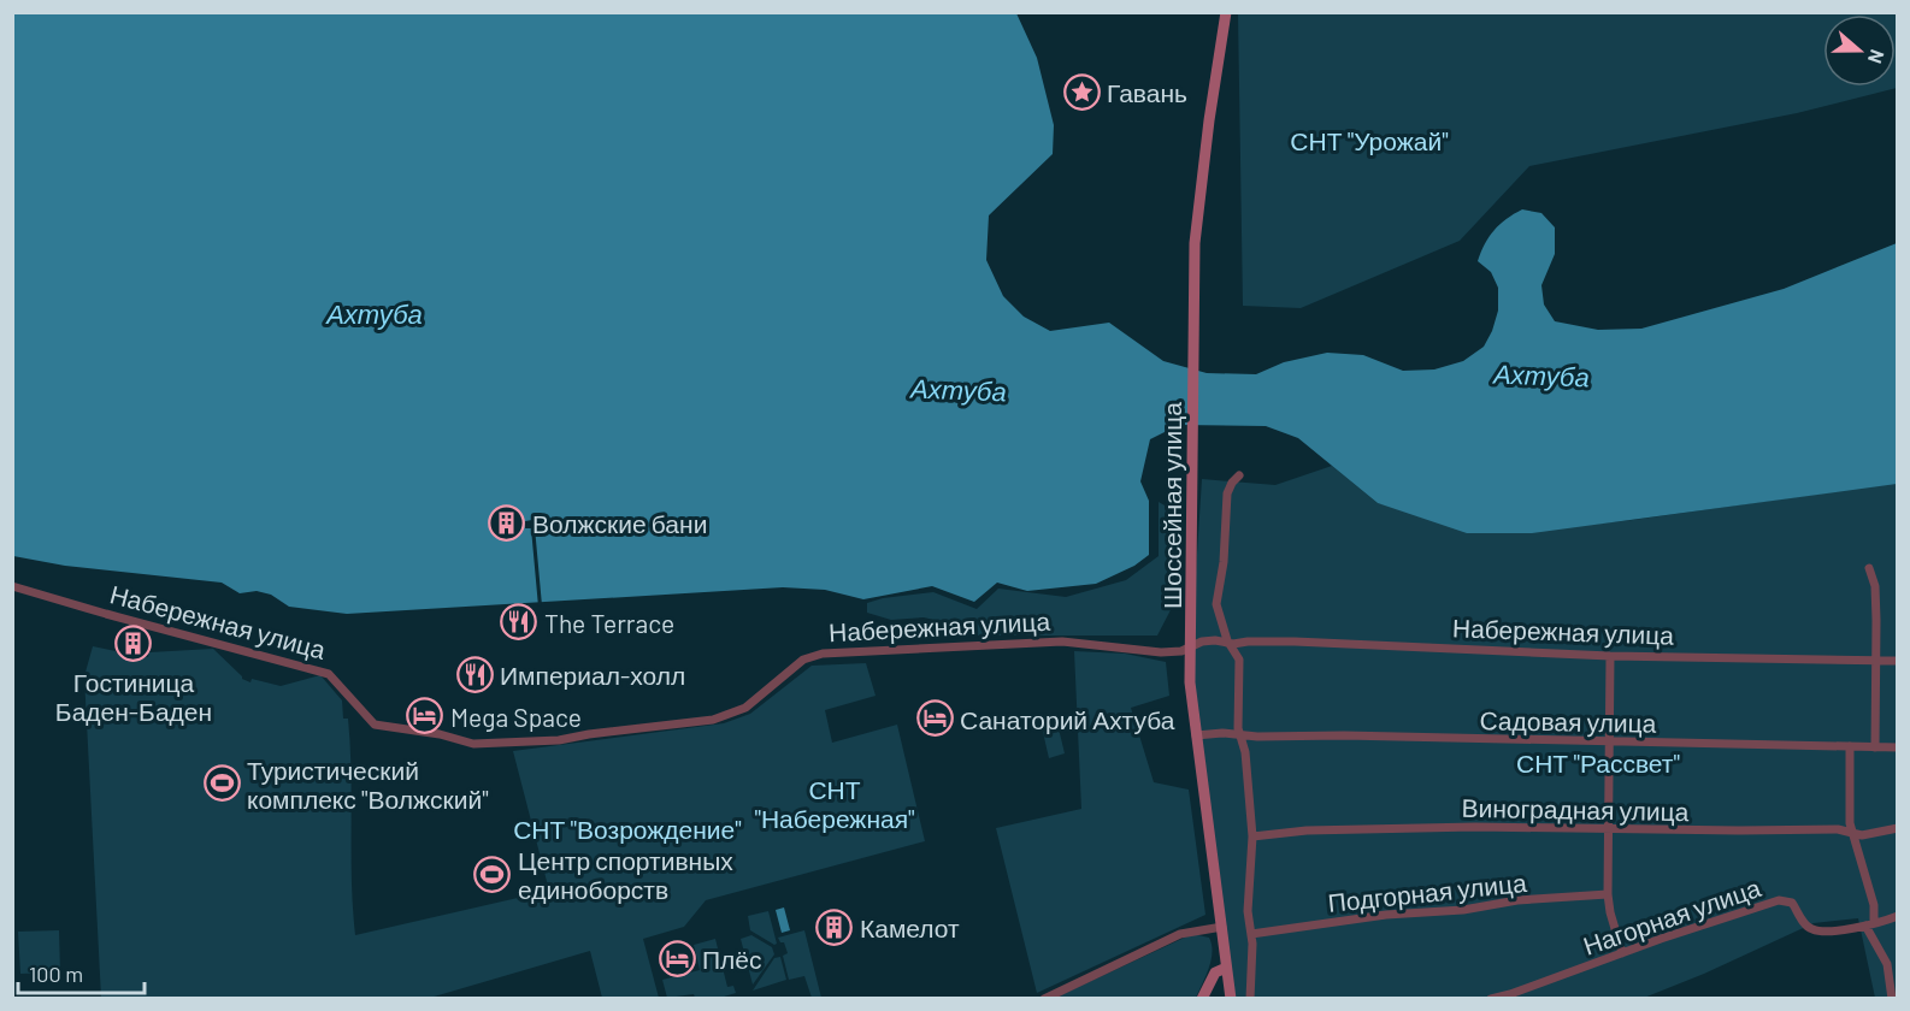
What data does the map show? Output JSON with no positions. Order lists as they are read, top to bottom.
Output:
{
  "streets": {
    "street": [
      "Шоссейная улица",
      "Набережная улица",
      "Садовая улица",
      "Виноградная улица",
      "Подгорная улица",
      "Нагорная улица"
    ]
  },
  "crossings": [
    ["Шоссейная улица", "Набережная улица"],
    ["Шоссейная улица", "Садовая улица"]
  ],
  "water": ["Ахтуба"],
  "parks": [
    "СНТ \"Урожай\"",
    "СНТ \"Рассвет\"",
    "СНТ \"Набережная\"",
    "СНТ \"Возрождение\""
  ],
  "places": {
    "place": ["Гавань"],
    "building": ["Волжские бани", "Гостиница Баден-Баден", "Камелот"],
    "restaurant": ["The Terrace", "Империал-холл"],
    "hotel": ["Mega Space", "Санаторий Ахтуба", "Плёс"],
    "sports": ["Туристический комплекс \"Волжский\"", "Центр спортивных единоборств"]
  },
  "scale_bar": "100 m",
  "north": "right"
}
